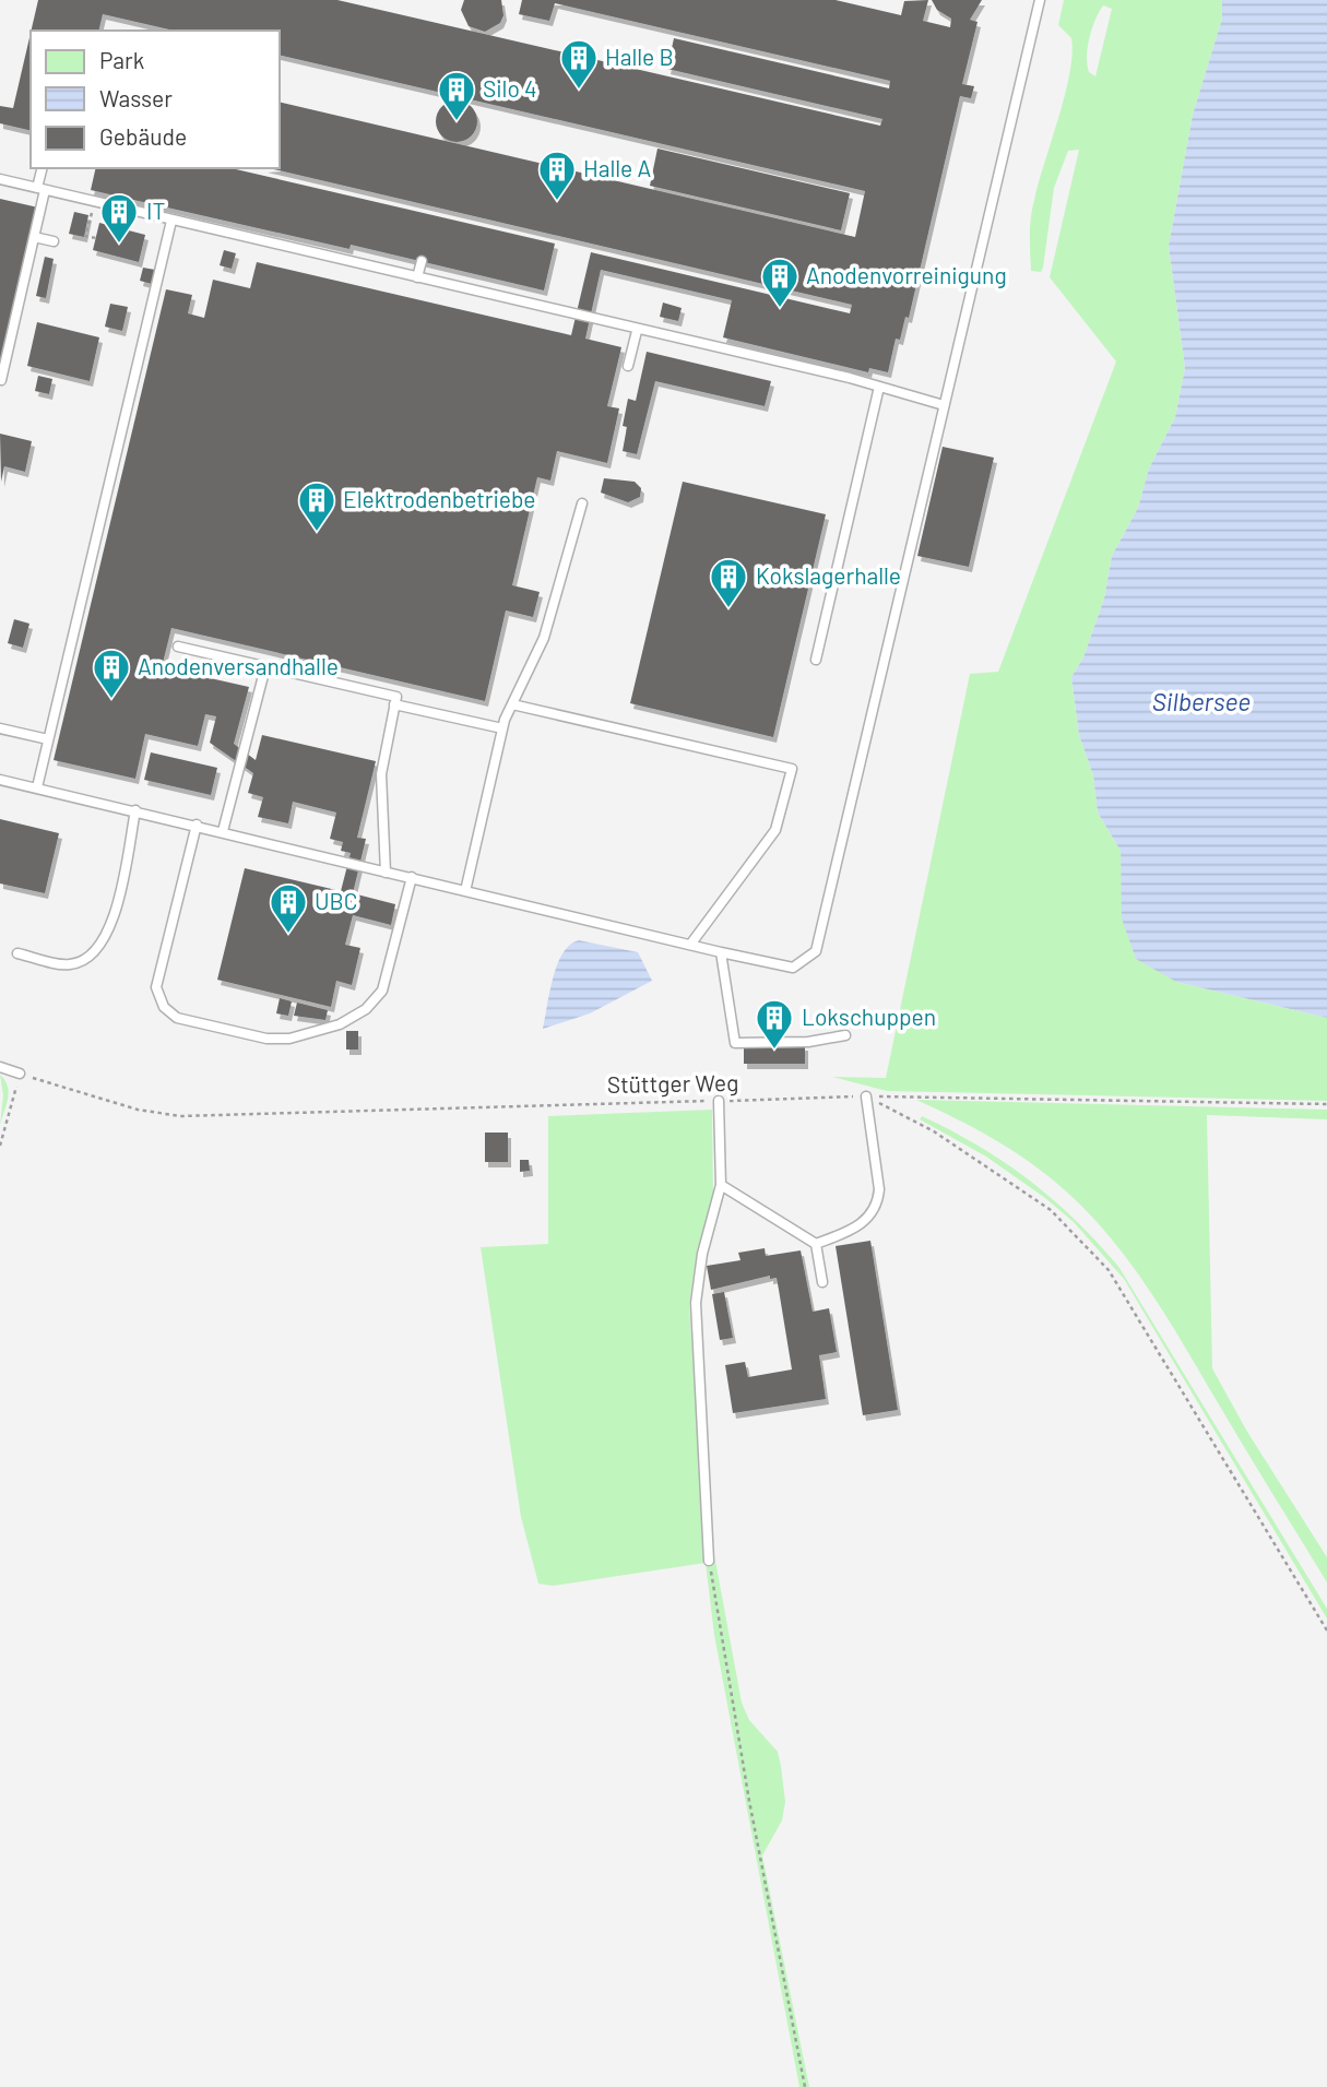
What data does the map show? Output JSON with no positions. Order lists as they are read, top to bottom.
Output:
{
  "streets": {
    "path": ["Stüttger Weg"]
  },
  "water": ["Silbersee"],
  "places": {
    "building": [
      "Halle B",
      "Silo 4",
      "Halle A",
      "IT",
      "Anodenvorreinigung",
      "Elektrodenbetriebe",
      "Kokslagerhalle",
      "Anodenversandhalle",
      "UBC",
      "Lokschuppen"
    ]
  },
  "legend": ["Park", "Wasser", "Gebäude"]
}
